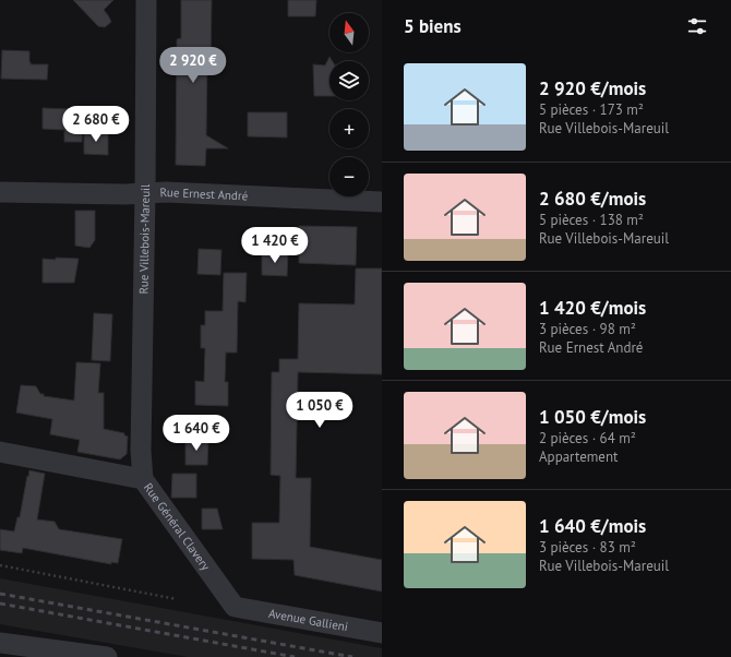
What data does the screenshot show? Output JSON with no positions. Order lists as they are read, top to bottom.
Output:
{
  "streets": {
    "street": [
      "Rue Ernest André",
      "Rue Villebois-Mareuil",
      "Rue Général Clavery",
      "Avenue Gallieni"
    ]
  },
  "crossings": [
    ["Rue Ernest André", "Rue Villebois-Mareuil"],
    ["Rue Villebois-Mareuil", "Rue Général Clavery"],
    ["Rue Général Clavery", "Avenue Gallieni"]
  ],
  "north": "top",
  "page": {
    "heading": "5 biens",
    "map_buttons": ["+", "−"],
    "price": [
      "2 920 €",
      "2 680 €",
      "1 420 €",
      "1 050 €",
      "1 640 €"
    ],
    "list": [
      {
        "name": "2 920 €/mois",
        "note": "5 pièces · 173 m² · Rue Villebois-Mareuil"
      },
      {
        "name": "2 680 €/mois",
        "note": "5 pièces · 138 m² · Rue Villebois-Mareuil"
      },
      {
        "name": "1 420 €/mois",
        "note": "3 pièces · 98 m² · Rue Ernest André"
      },
      {
        "name": "1 050 €/mois",
        "note": "2 pièces · 64 m² · Appartement"
      },
      {
        "name": "1 640 €/mois",
        "note": "3 pièces · 83 m² · Rue Villebois-Mareuil"
      }
    ]
  }
}
